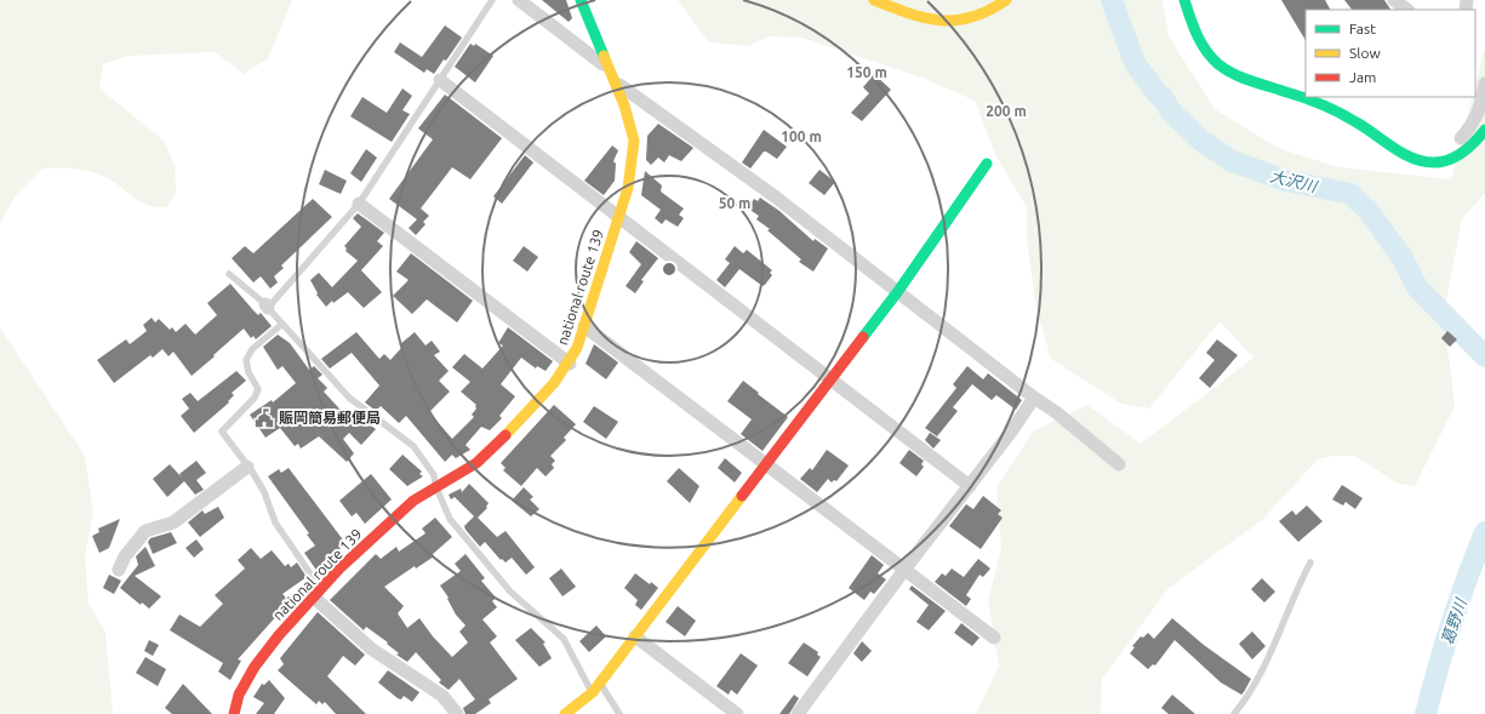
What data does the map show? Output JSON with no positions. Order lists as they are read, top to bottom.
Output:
{
  "streets": {
    "main road": ["national route 139"]
  },
  "water": ["大沢川", "葛野川"],
  "places": {
    "public building": ["賑岡簡易郵便局"]
  },
  "legend": ["Fast", "Slow", "Jam"],
  "rings": [
    "150 m",
    "200 m",
    "100 m",
    "50 m"
  ]
}
